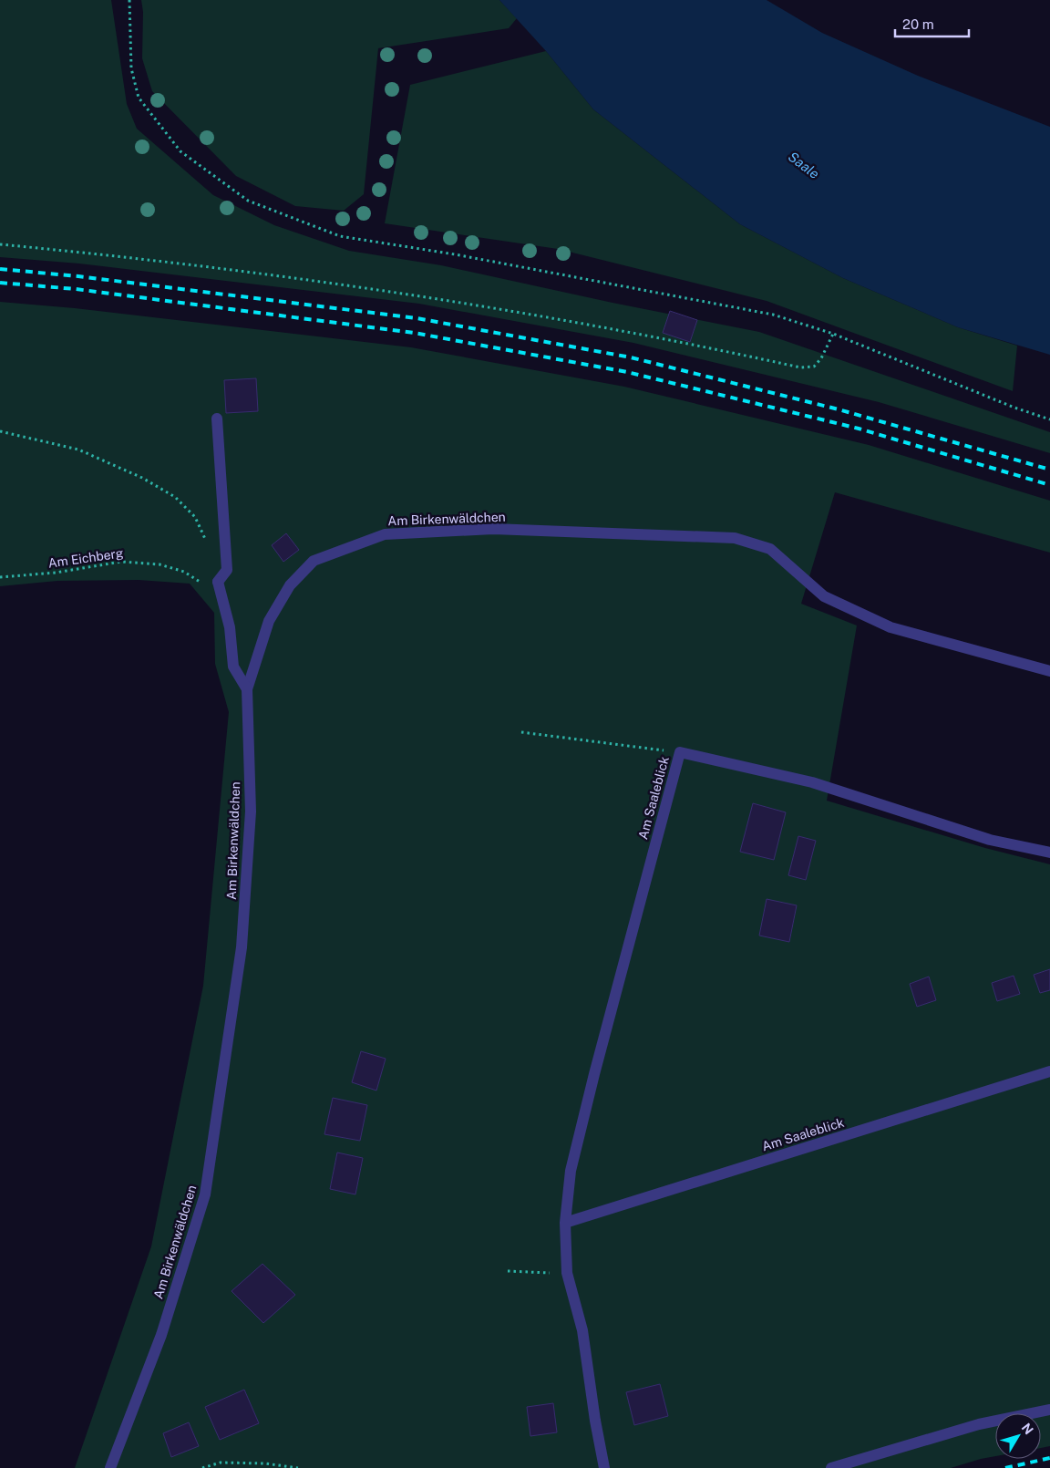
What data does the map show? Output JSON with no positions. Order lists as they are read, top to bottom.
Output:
{
  "streets": {
    "street": ["Am Birkenwäldchen", "Am Saaleblick"],
    "path": ["Am Eichberg"]
  },
  "water": ["Saale"],
  "scale_bar": "20 m",
  "north": "top right"
}
